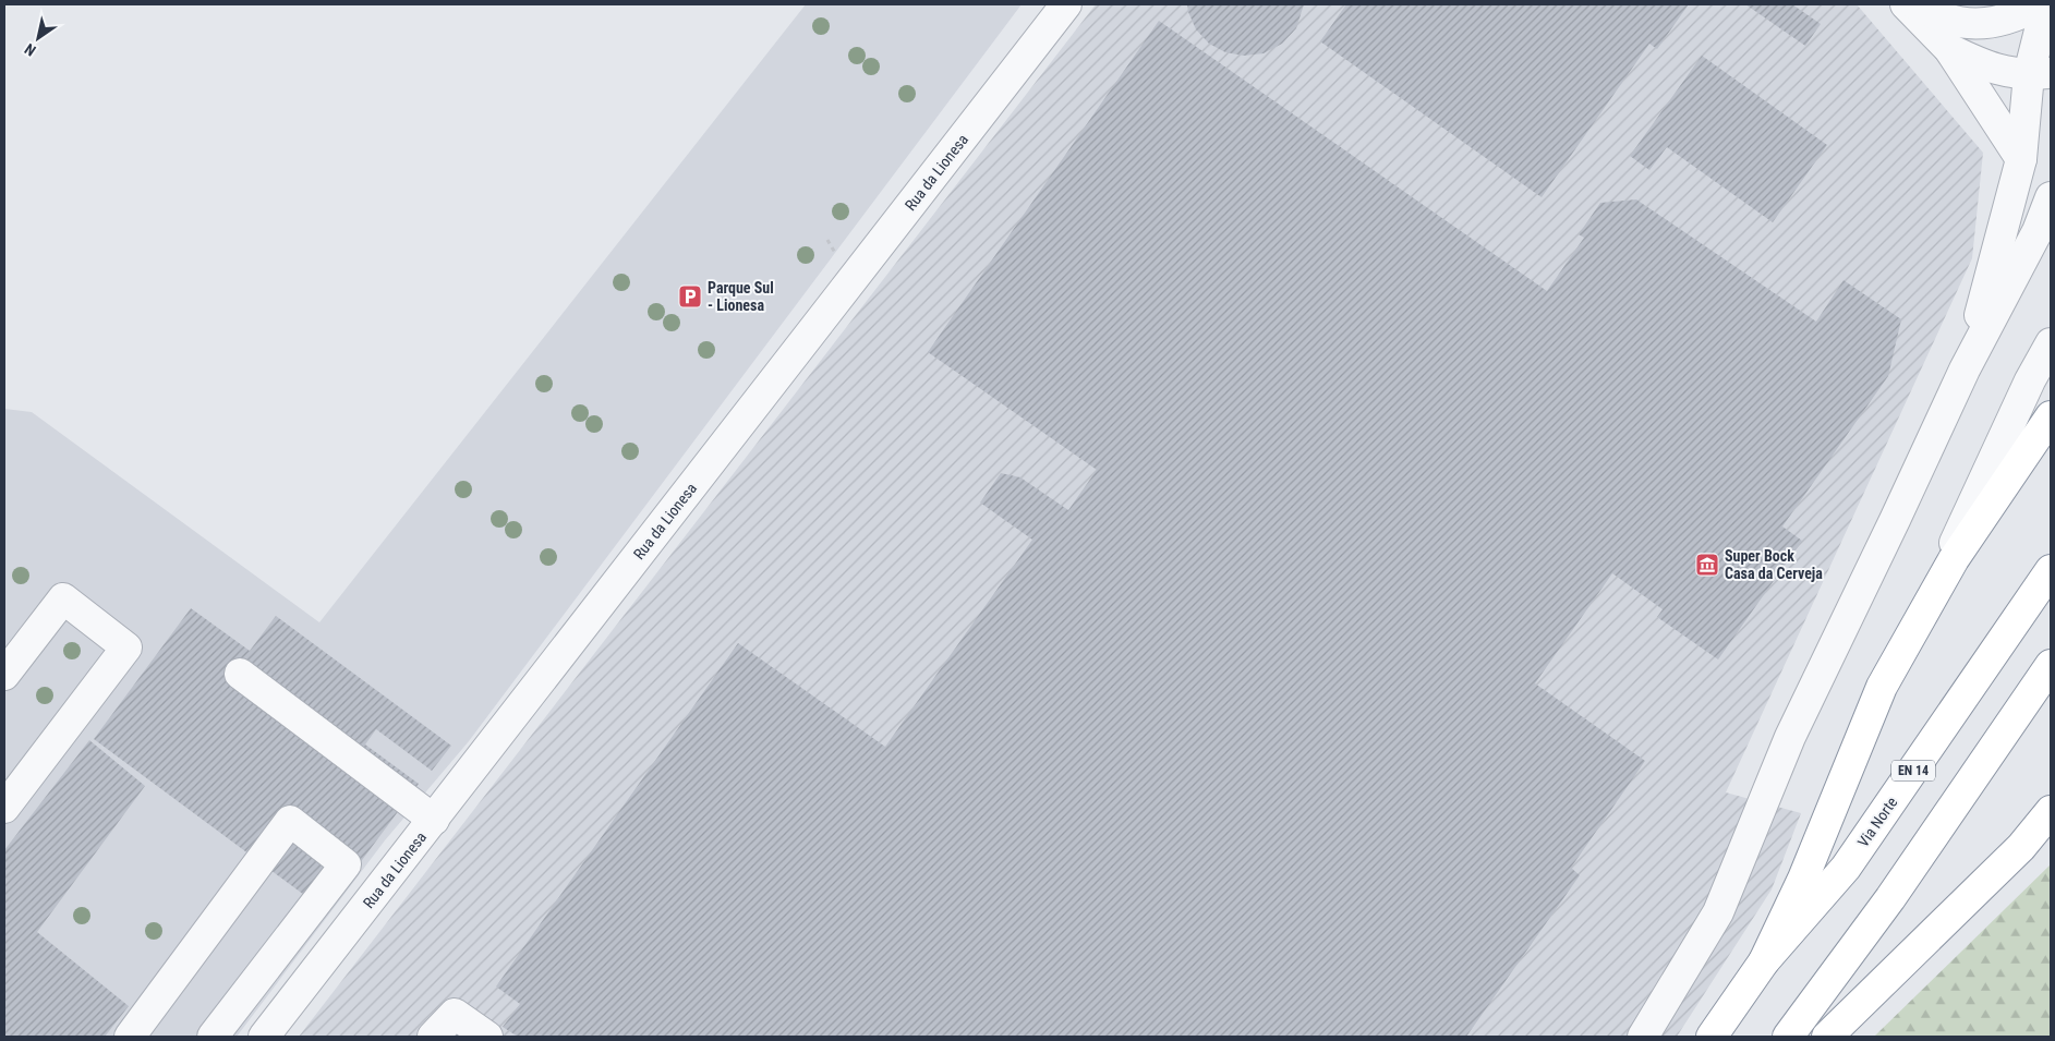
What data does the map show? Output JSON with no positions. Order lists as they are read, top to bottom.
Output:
{
  "streets": {
    "highway": ["EN 14", "Via Norte"],
    "street": ["Rua da Lionesa"]
  },
  "places": {
    "parking": ["Parque Sul - Lionesa"],
    "museum": ["Super Bock Casa da Cerveja"]
  },
  "north": "bottom left"
}
